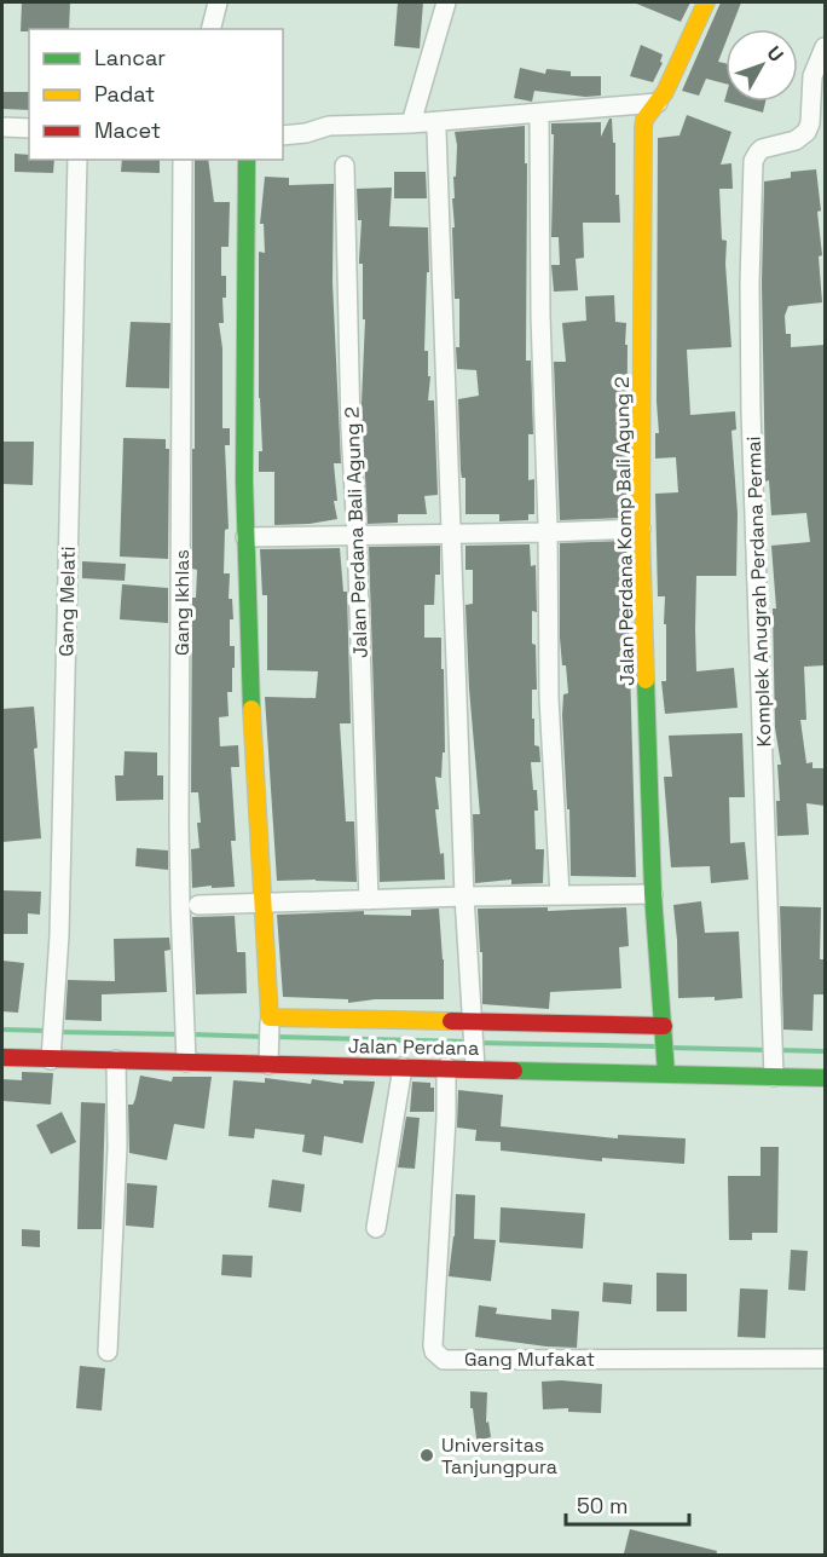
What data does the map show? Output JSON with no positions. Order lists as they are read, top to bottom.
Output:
{
  "streets": {
    "street": [
      "Jalan Perdana Komp Bali Agung 2",
      "Jalan Perdana Bali Agung 2",
      "Komplek Anugrah Perdana Permai",
      "Gang Melati",
      "Gang Ikhlas",
      "Jalan Perdana",
      "Gang Mufakat"
    ]
  },
  "crossings": [
    ["Jalan Perdana Komp Bali Agung 2", "Jalan Perdana"],
    ["Komplek Anugrah Perdana Permai", "Jalan Perdana"],
    ["Gang Melati", "Jalan Perdana"],
    ["Gang Ikhlas", "Jalan Perdana"],
    ["Jalan Perdana", "Gang Mufakat"]
  ],
  "places": ["Universitas Tanjungpura"],
  "legend": ["Lancar", "Padat", "Macet"],
  "scale_bar": "50 m",
  "north": "top right"
}
